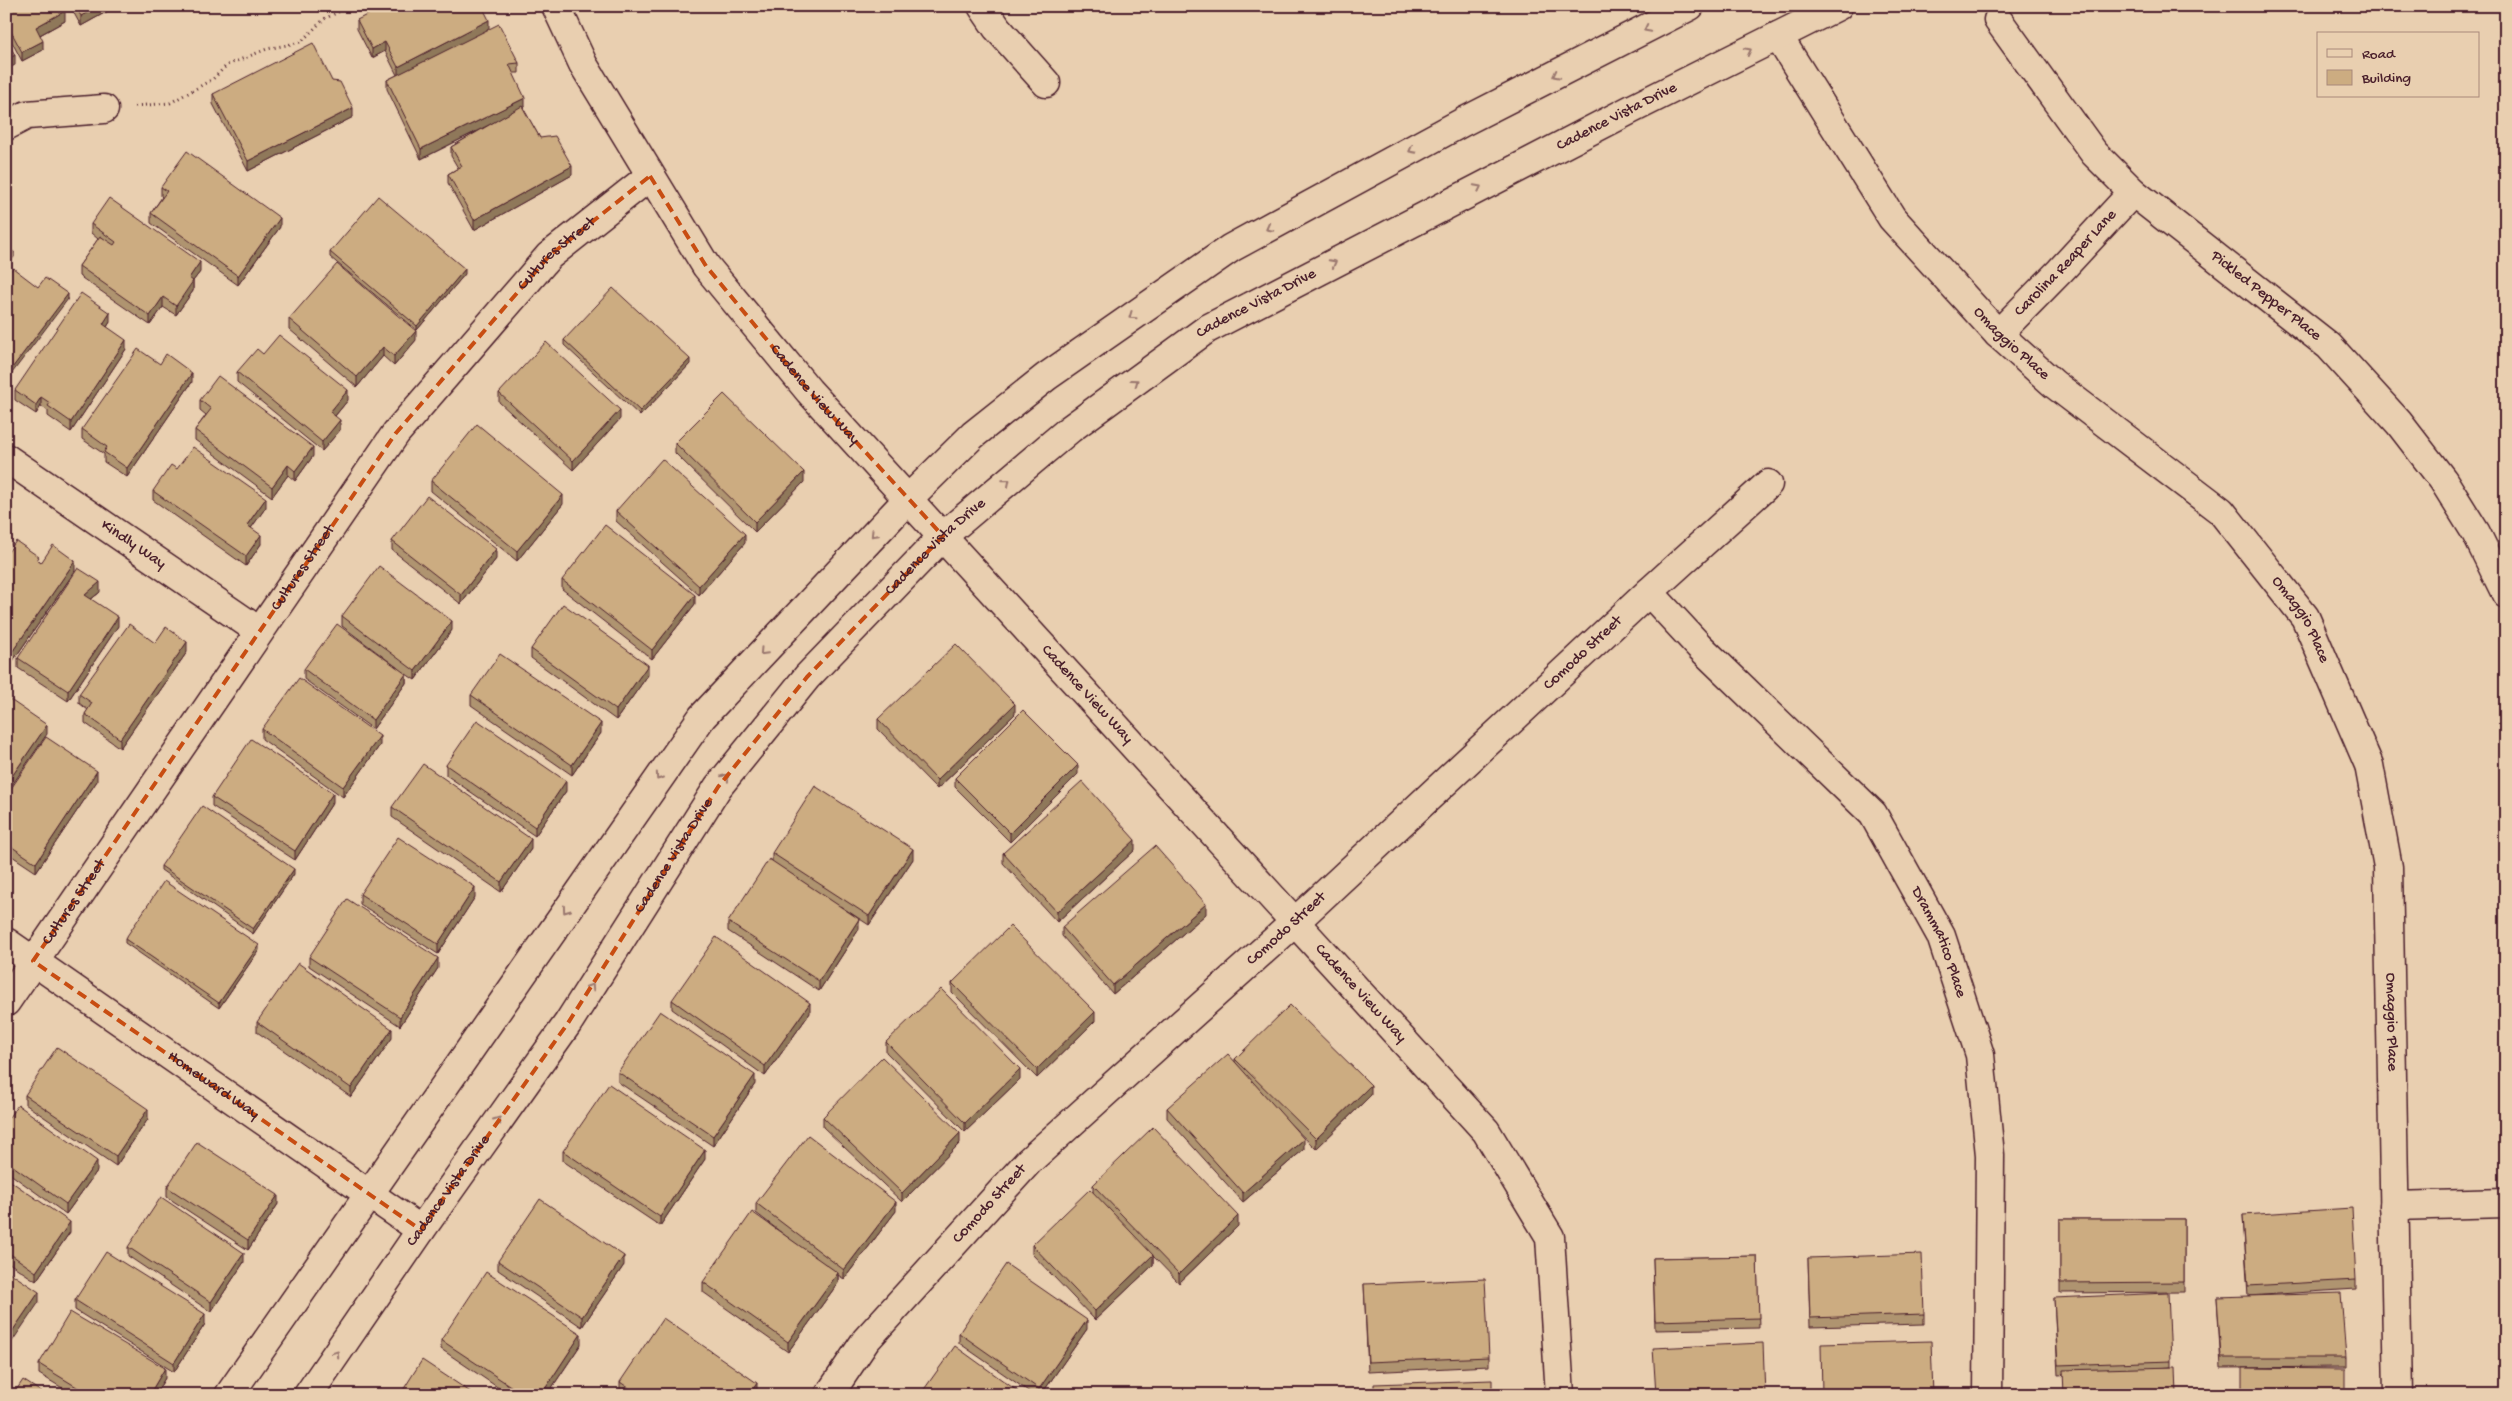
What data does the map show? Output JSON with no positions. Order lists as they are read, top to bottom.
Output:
{
  "streets": {
    "street": [
      "Cadence Vista Drive",
      "Cultures Street",
      "Carolina Reaper Lane",
      "Pickled Pepper Place",
      "Omaggio Place",
      "Cadence View Way",
      "Kindly Way",
      "Comodo Street",
      "Drammatico Place",
      "Homeward Way"
    ]
  },
  "crossings": [
    ["Cadence Vista Drive", "Omaggio Place"],
    ["Cadence Vista Drive", "Cadence View Way"],
    ["Cadence Vista Drive", "Homeward Way"],
    ["Cultures Street", "Cadence View Way"],
    ["Cultures Street", "Kindly Way"],
    ["Cultures Street", "Homeward Way"],
    ["Carolina Reaper Lane", "Pickled Pepper Place"],
    ["Carolina Reaper Lane", "Omaggio Place"],
    ["Cadence View Way", "Comodo Street"],
    ["Comodo Street", "Drammatico Place"]
  ],
  "legend": ["Road", "Building"]
}
